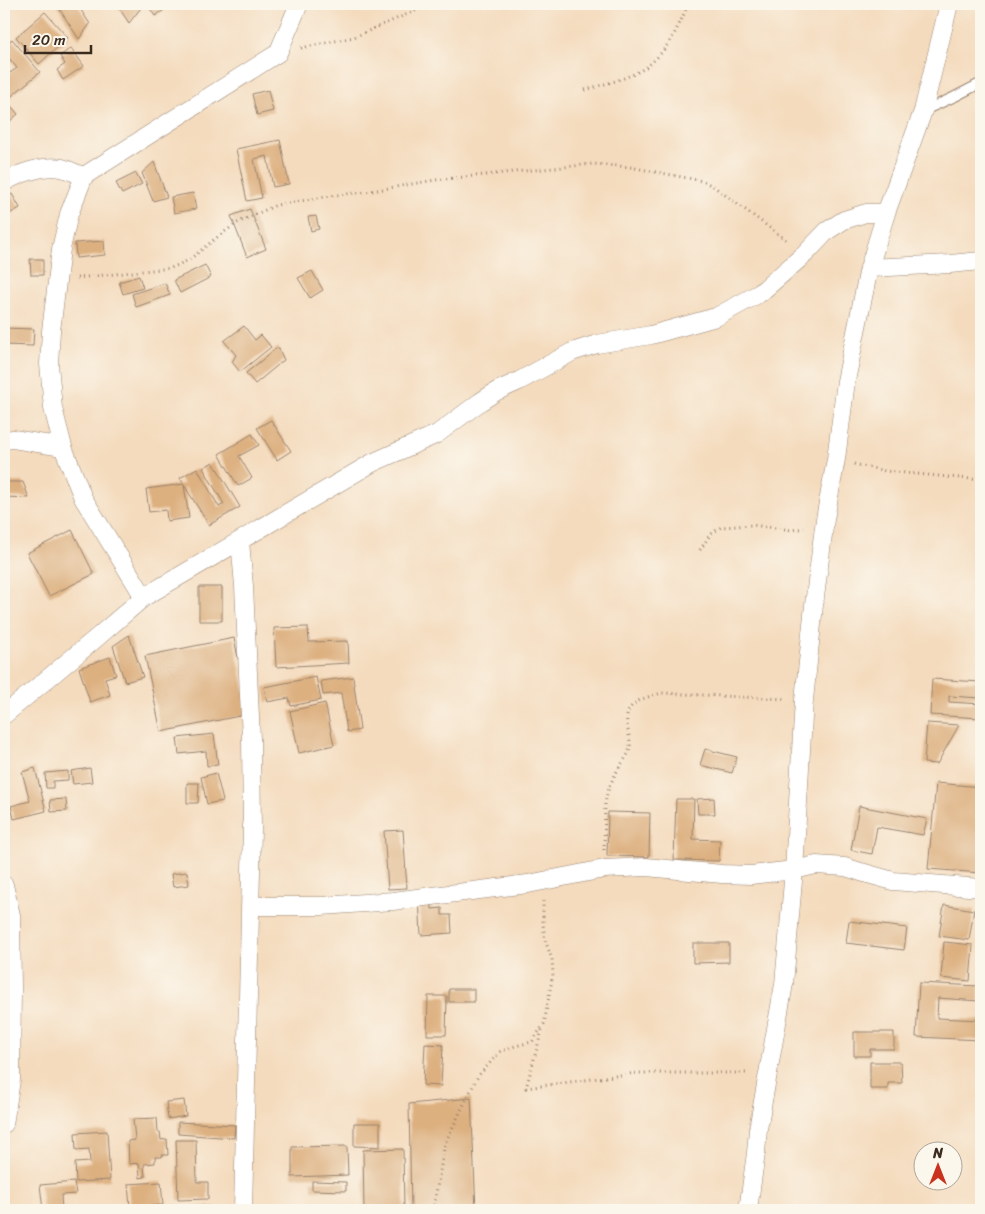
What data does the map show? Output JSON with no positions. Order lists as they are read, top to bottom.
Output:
{
  "scale_bar": "20 m",
  "north": "top"
}
